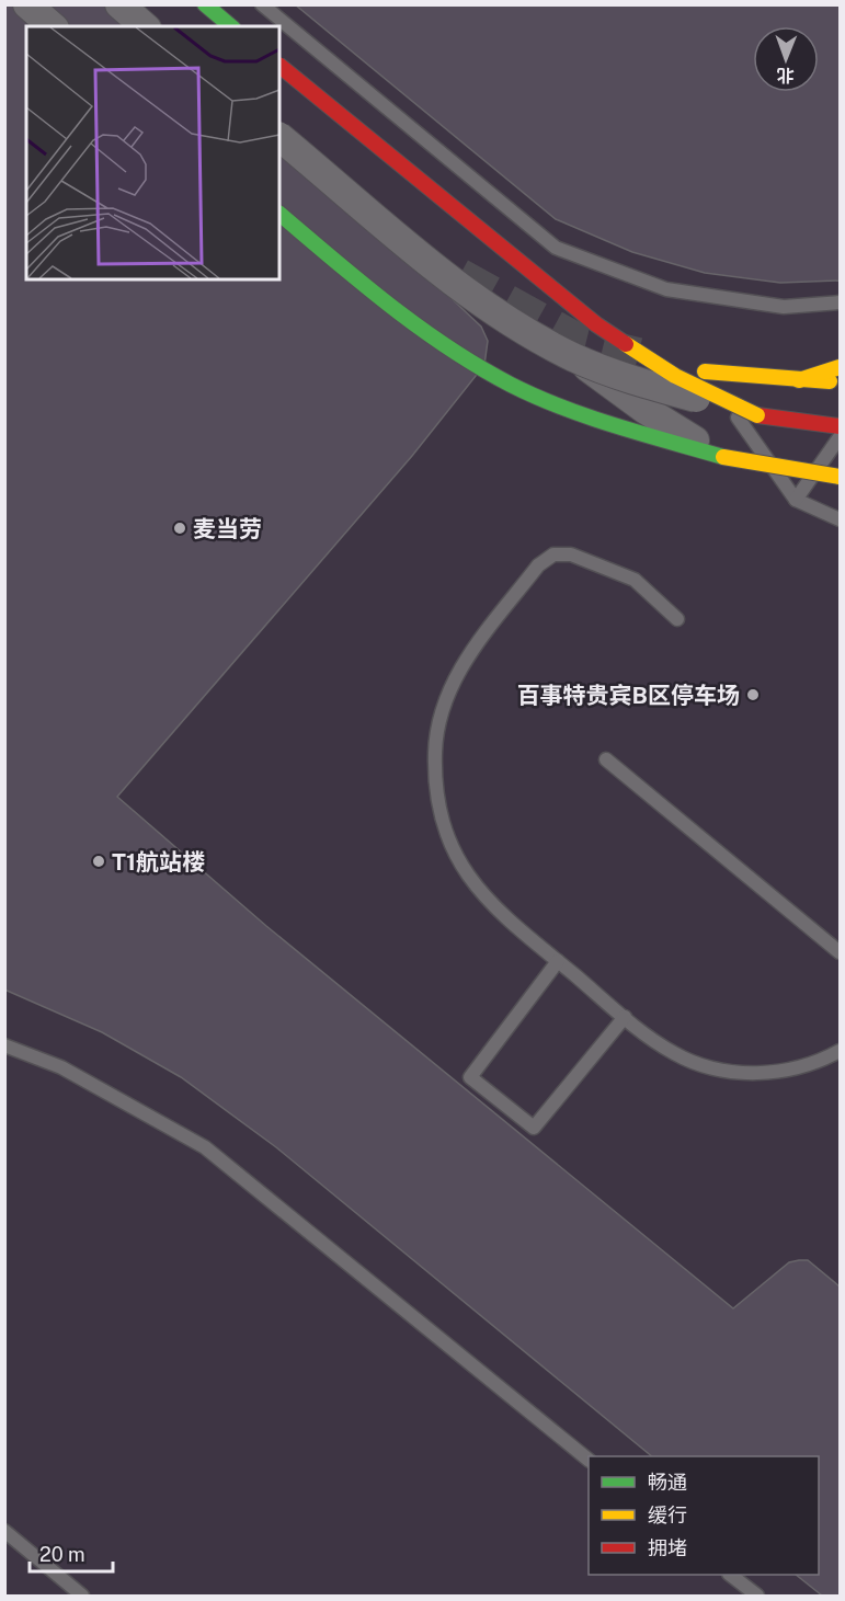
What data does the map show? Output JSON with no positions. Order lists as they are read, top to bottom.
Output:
{
  "places": ["麦当劳", "百事特贵宾B区停车场", "T1航站楼"],
  "legend": ["畅通", "缓行", "拥堵"],
  "scale_bar": "20 m",
  "north": "bottom"
}
